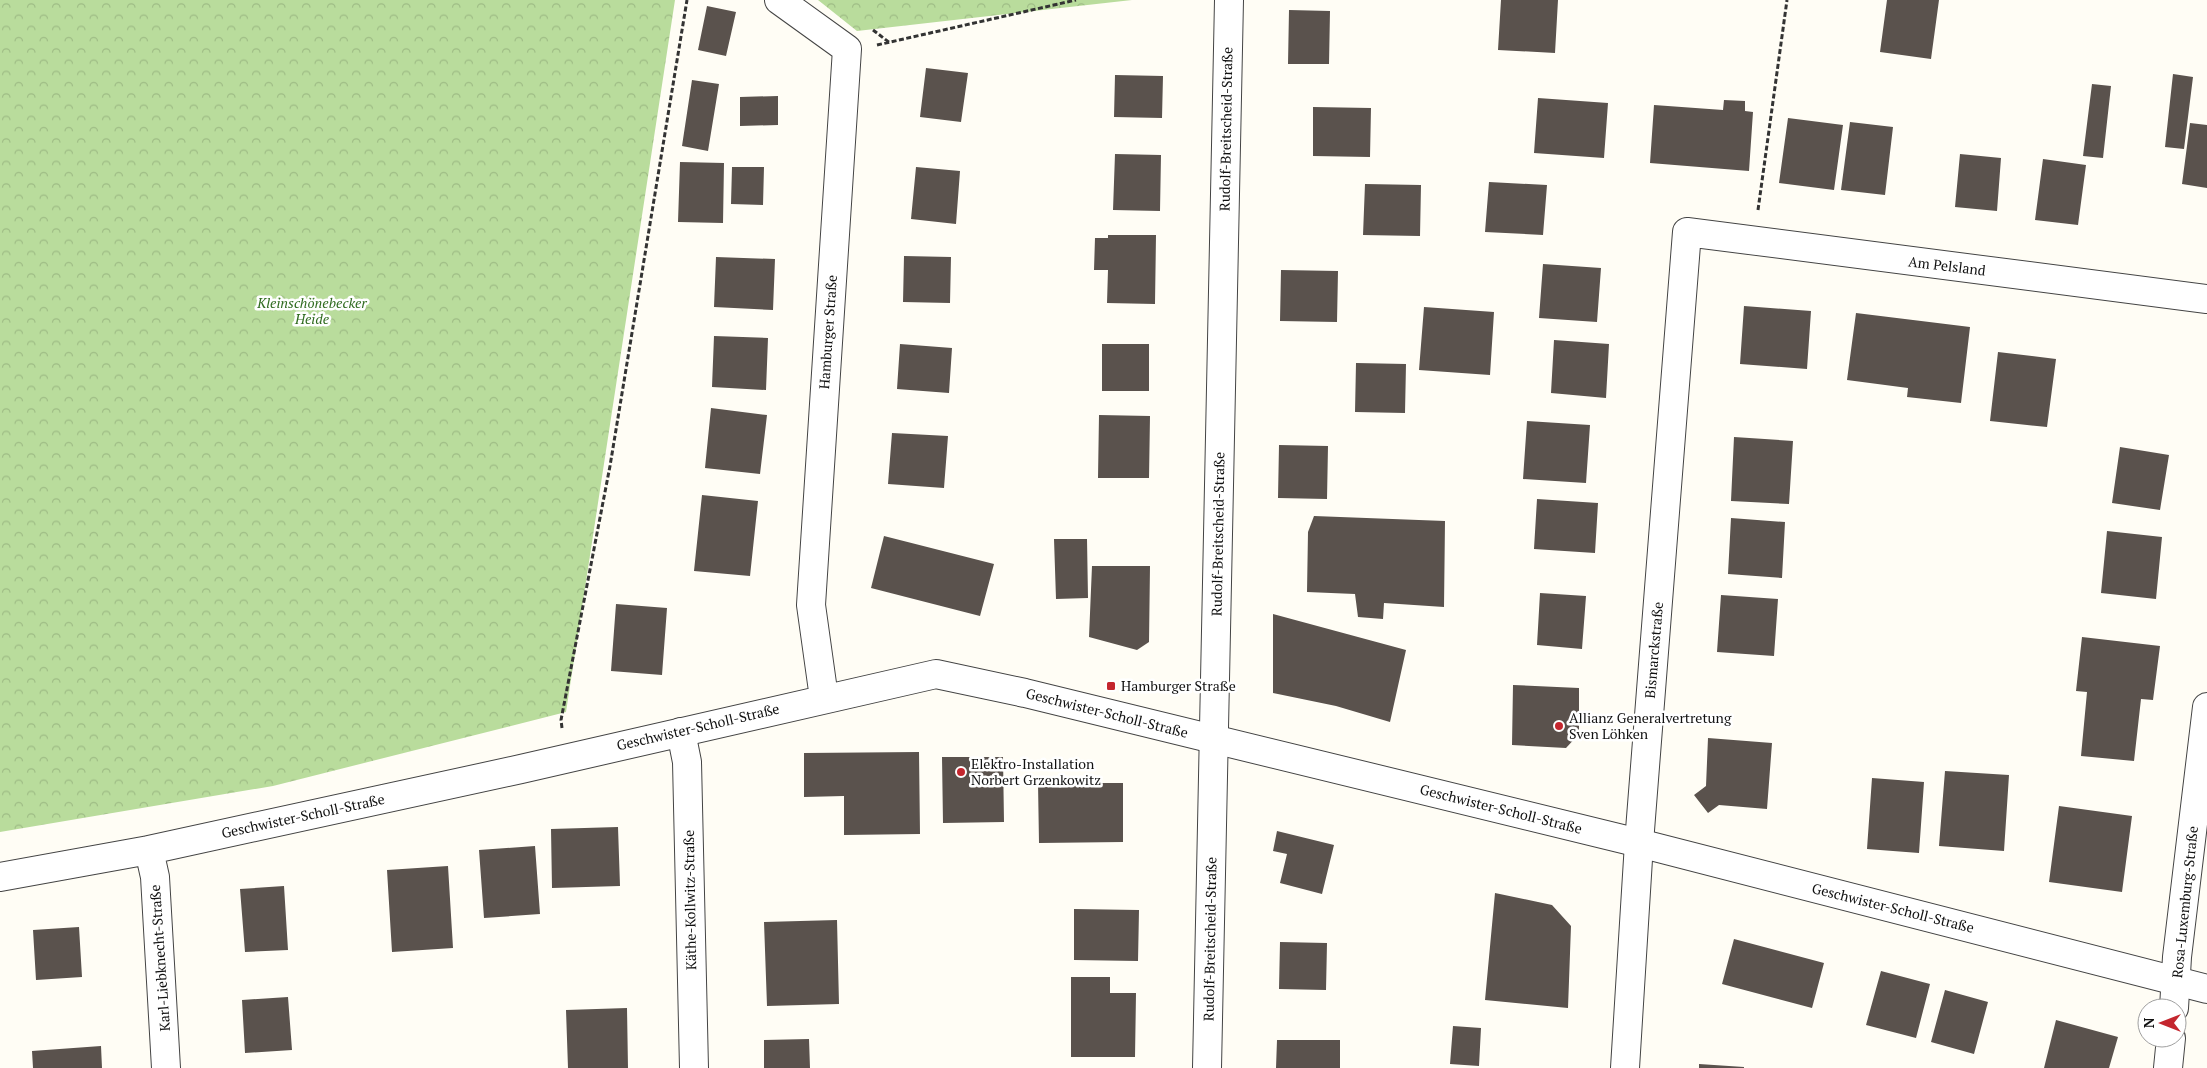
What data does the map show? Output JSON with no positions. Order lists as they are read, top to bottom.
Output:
{
  "streets": {
    "street": [
      "Rudolf-Breitscheid-Straße",
      "Am Pelsland",
      "Hamburger Straße",
      "Bismarckstraße",
      "Geschwister-Scholl-Straße",
      "Käthe-Kollwitz-Straße",
      "Rosa-Luxemburg-Straße",
      "Karl-Liebknecht-Straße"
    ]
  },
  "crossings": [
    ["Rudolf-Breitscheid-Straße", "Geschwister-Scholl-Straße"],
    ["Am Pelsland", "Bismarckstraße"],
    ["Hamburger Straße", "Geschwister-Scholl-Straße"],
    ["Bismarckstraße", "Geschwister-Scholl-Straße"],
    ["Geschwister-Scholl-Straße", "Käthe-Kollwitz-Straße"],
    ["Geschwister-Scholl-Straße", "Rosa-Luxemburg-Straße"],
    ["Geschwister-Scholl-Straße", "Karl-Liebknecht-Straße"]
  ],
  "parks": ["Kleinschönebecker Heide"],
  "places": {
    "transit": ["Hamburger Straße"],
    "other": ["Allianz Generalvertretung Sven Löhken", "Elektro-Installation Norbert Grzenkowitz"]
  },
  "north": "left"
}
